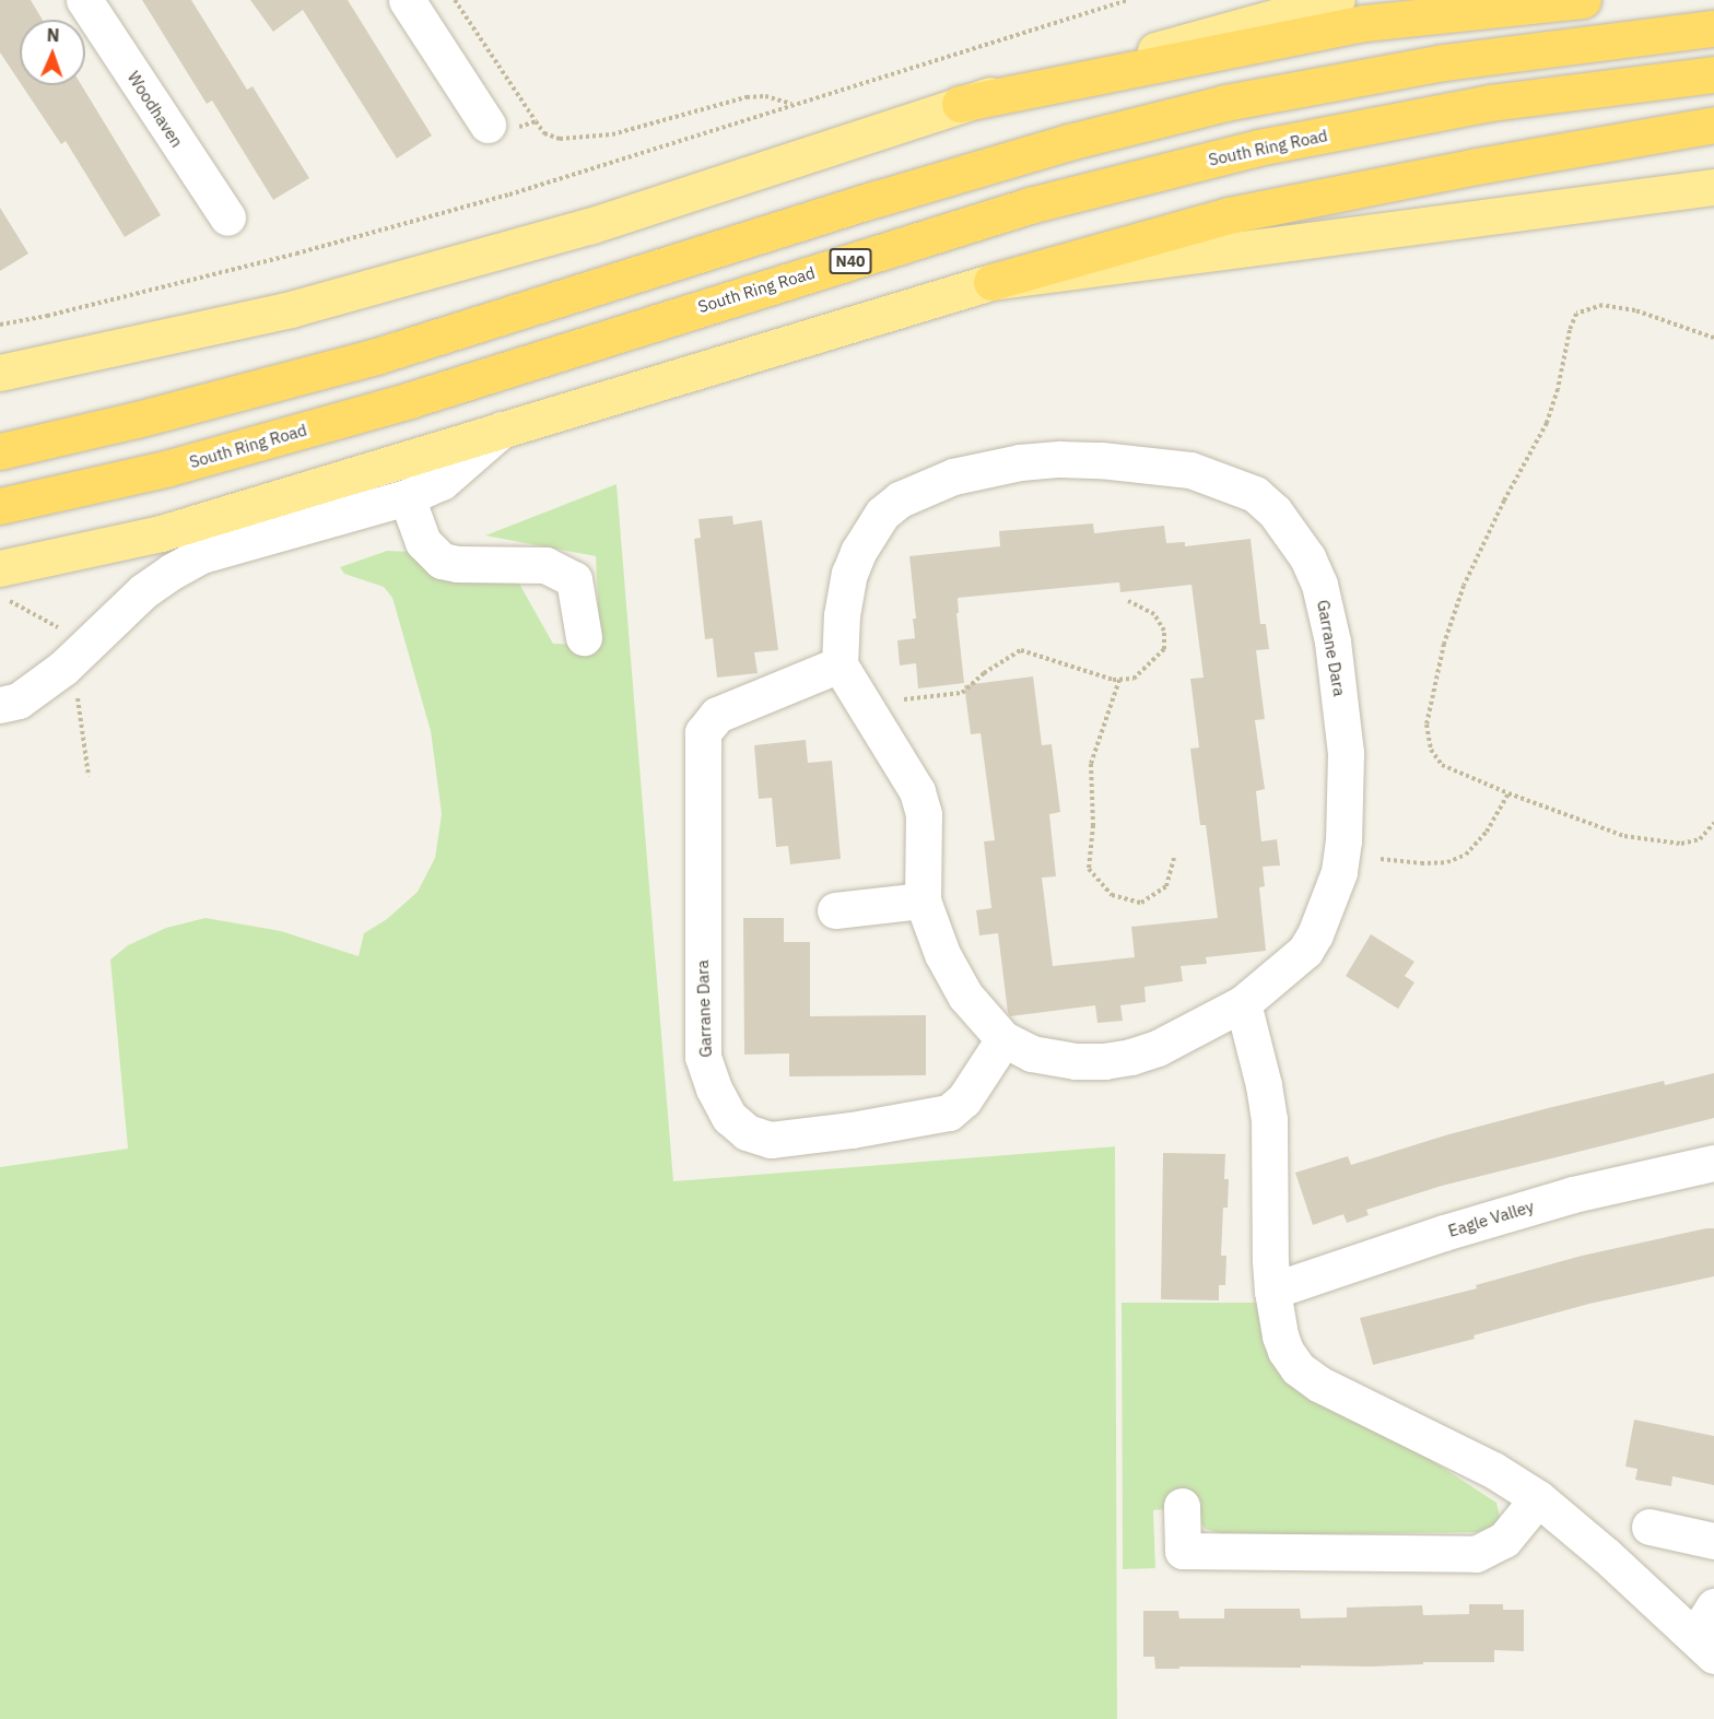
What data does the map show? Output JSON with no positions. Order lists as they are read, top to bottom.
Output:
{
  "streets": {
    "highway": ["South Ring Road", "N40"],
    "street": ["Woodhaven", "Garrane Dara", "Eagle Valley"]
  },
  "north": "top"
}
